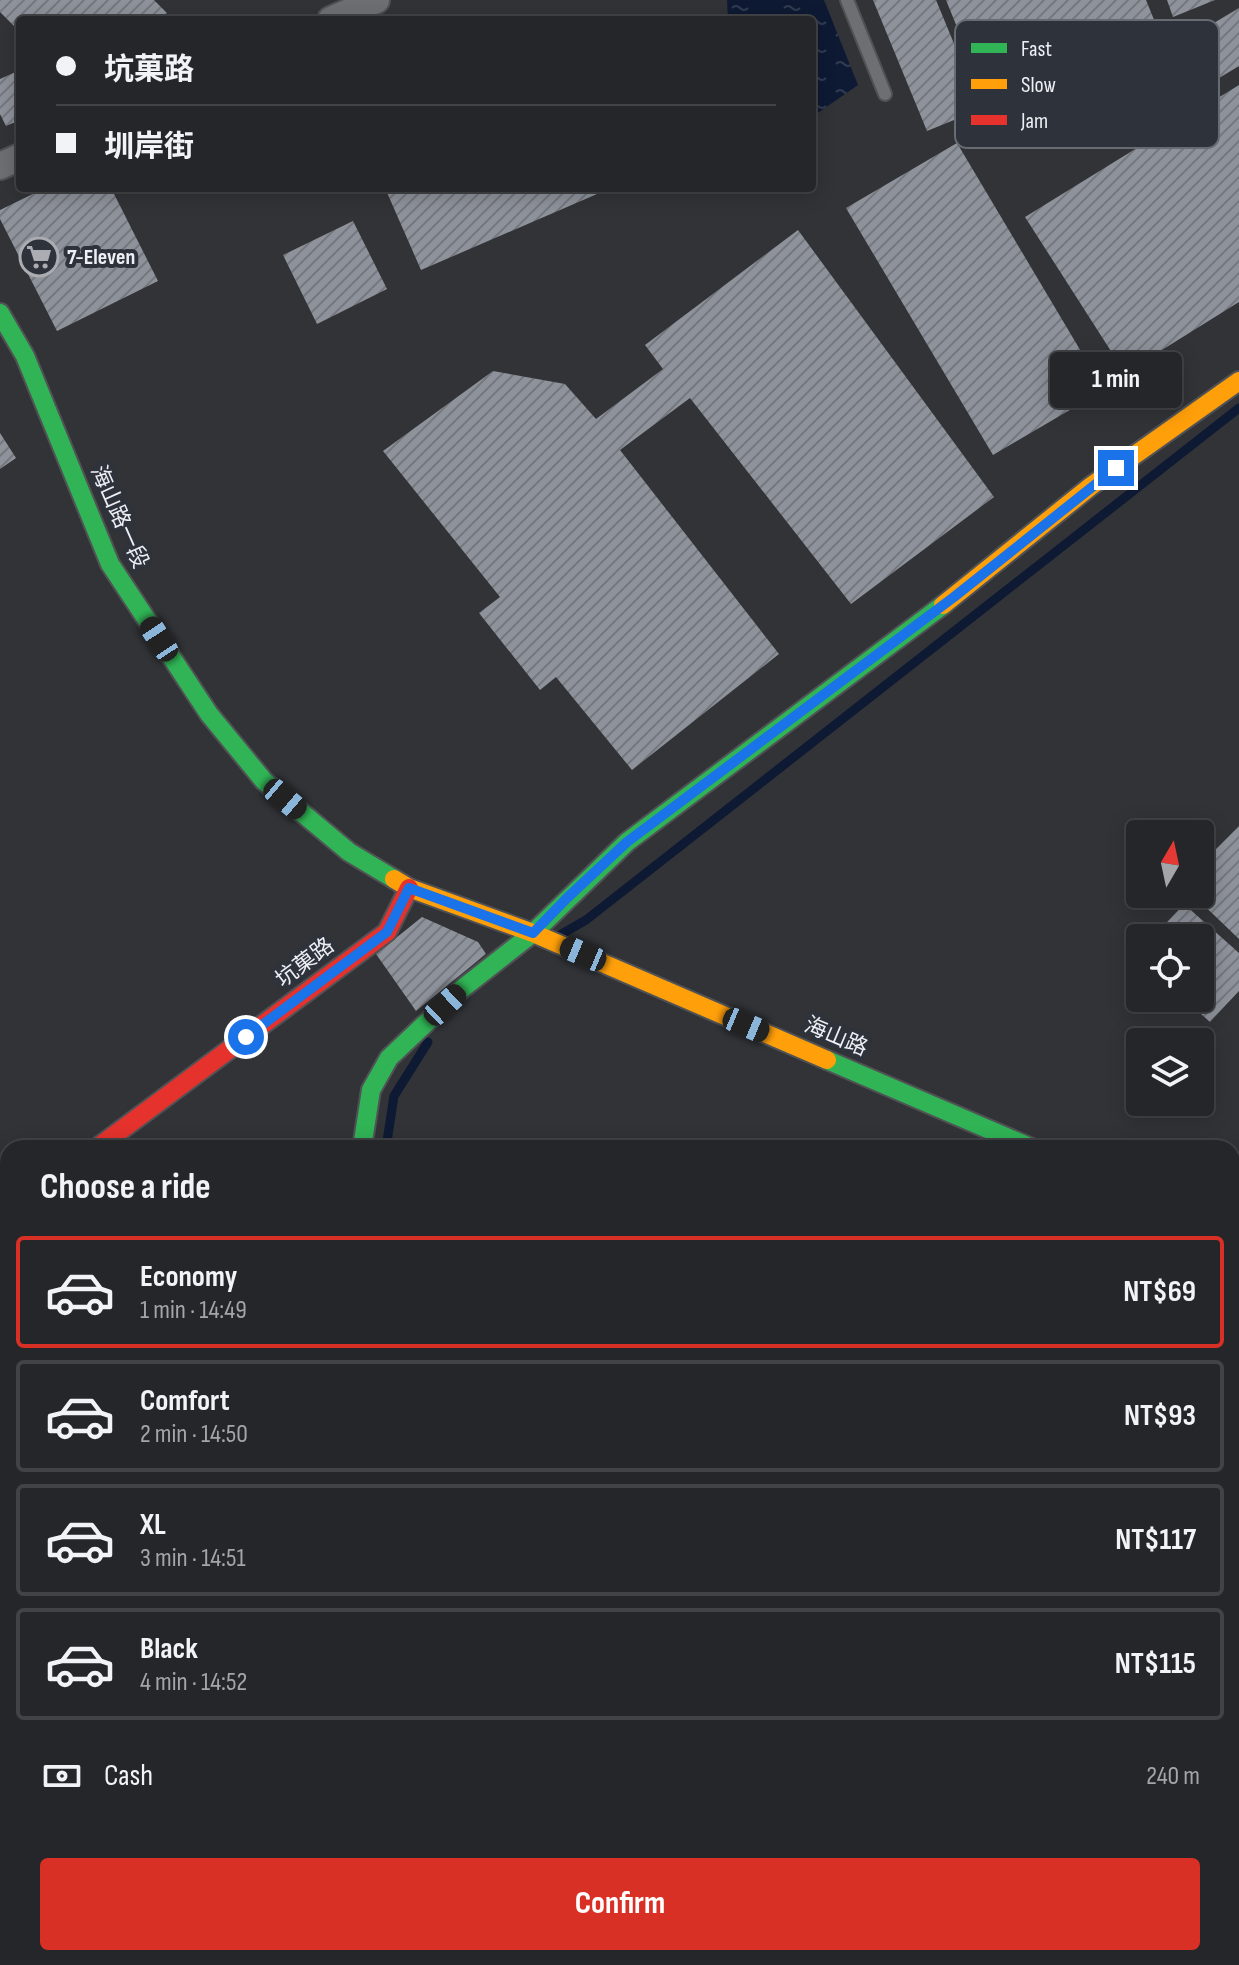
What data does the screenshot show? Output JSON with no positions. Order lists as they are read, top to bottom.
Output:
{
  "streets": {
    "street": ["海山路一段", "坑菓路", "海山路"]
  },
  "crossings": [
    ["海山路一段", "坑菓路"],
    ["海山路一段", "海山路"]
  ],
  "places": {
    "supermarket": ["7-Eleven"]
  },
  "legend": ["Fast", "Slow", "Jam"],
  "north": "top",
  "page": {
    "banner": ["坑菓路", "圳岸街"],
    "bubble": "1 min",
    "heading": "Choose a ride",
    "list": [
      {
        "name": "Economy",
        "note": "1 min · 14:49",
        "value": "NT$69"
      },
      {
        "name": "Comfort",
        "note": "2 min · 14:50",
        "value": "NT$93"
      },
      {
        "name": "XL",
        "note": "3 min · 14:51",
        "value": "NT$117"
      },
      {
        "name": "Black",
        "note": "4 min · 14:52",
        "value": "NT$115"
      }
    ],
    "pay": ["Cash", "240 m"],
    "buttons": "Confirm"
  }
}
